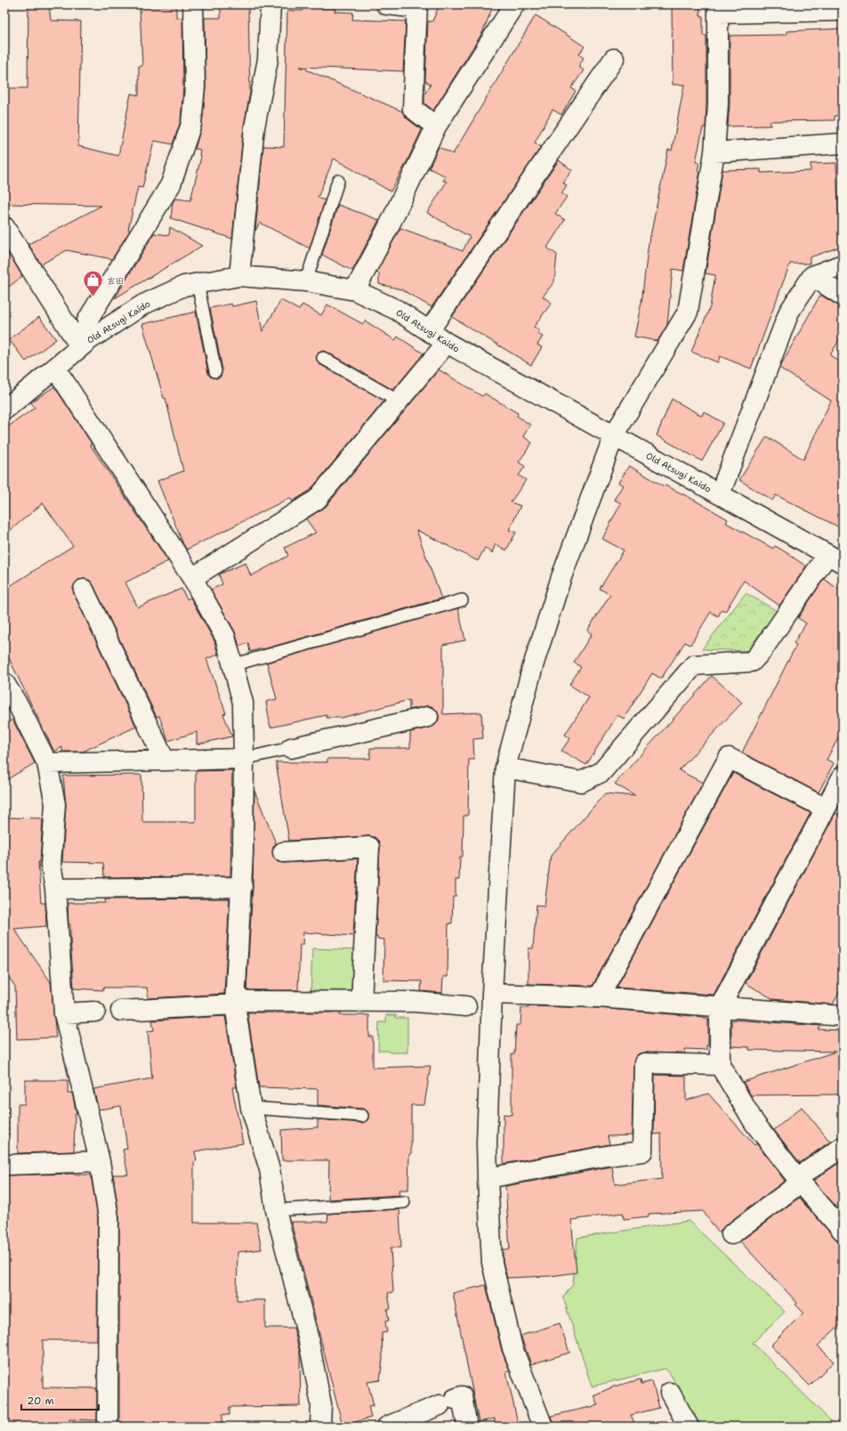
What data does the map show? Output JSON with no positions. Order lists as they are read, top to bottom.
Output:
{
  "streets": {
    "street": ["Old Atsugi Kaido"]
  },
  "places": {
    "shop": ["吉田"]
  },
  "scale_bar": "20 m"
}
